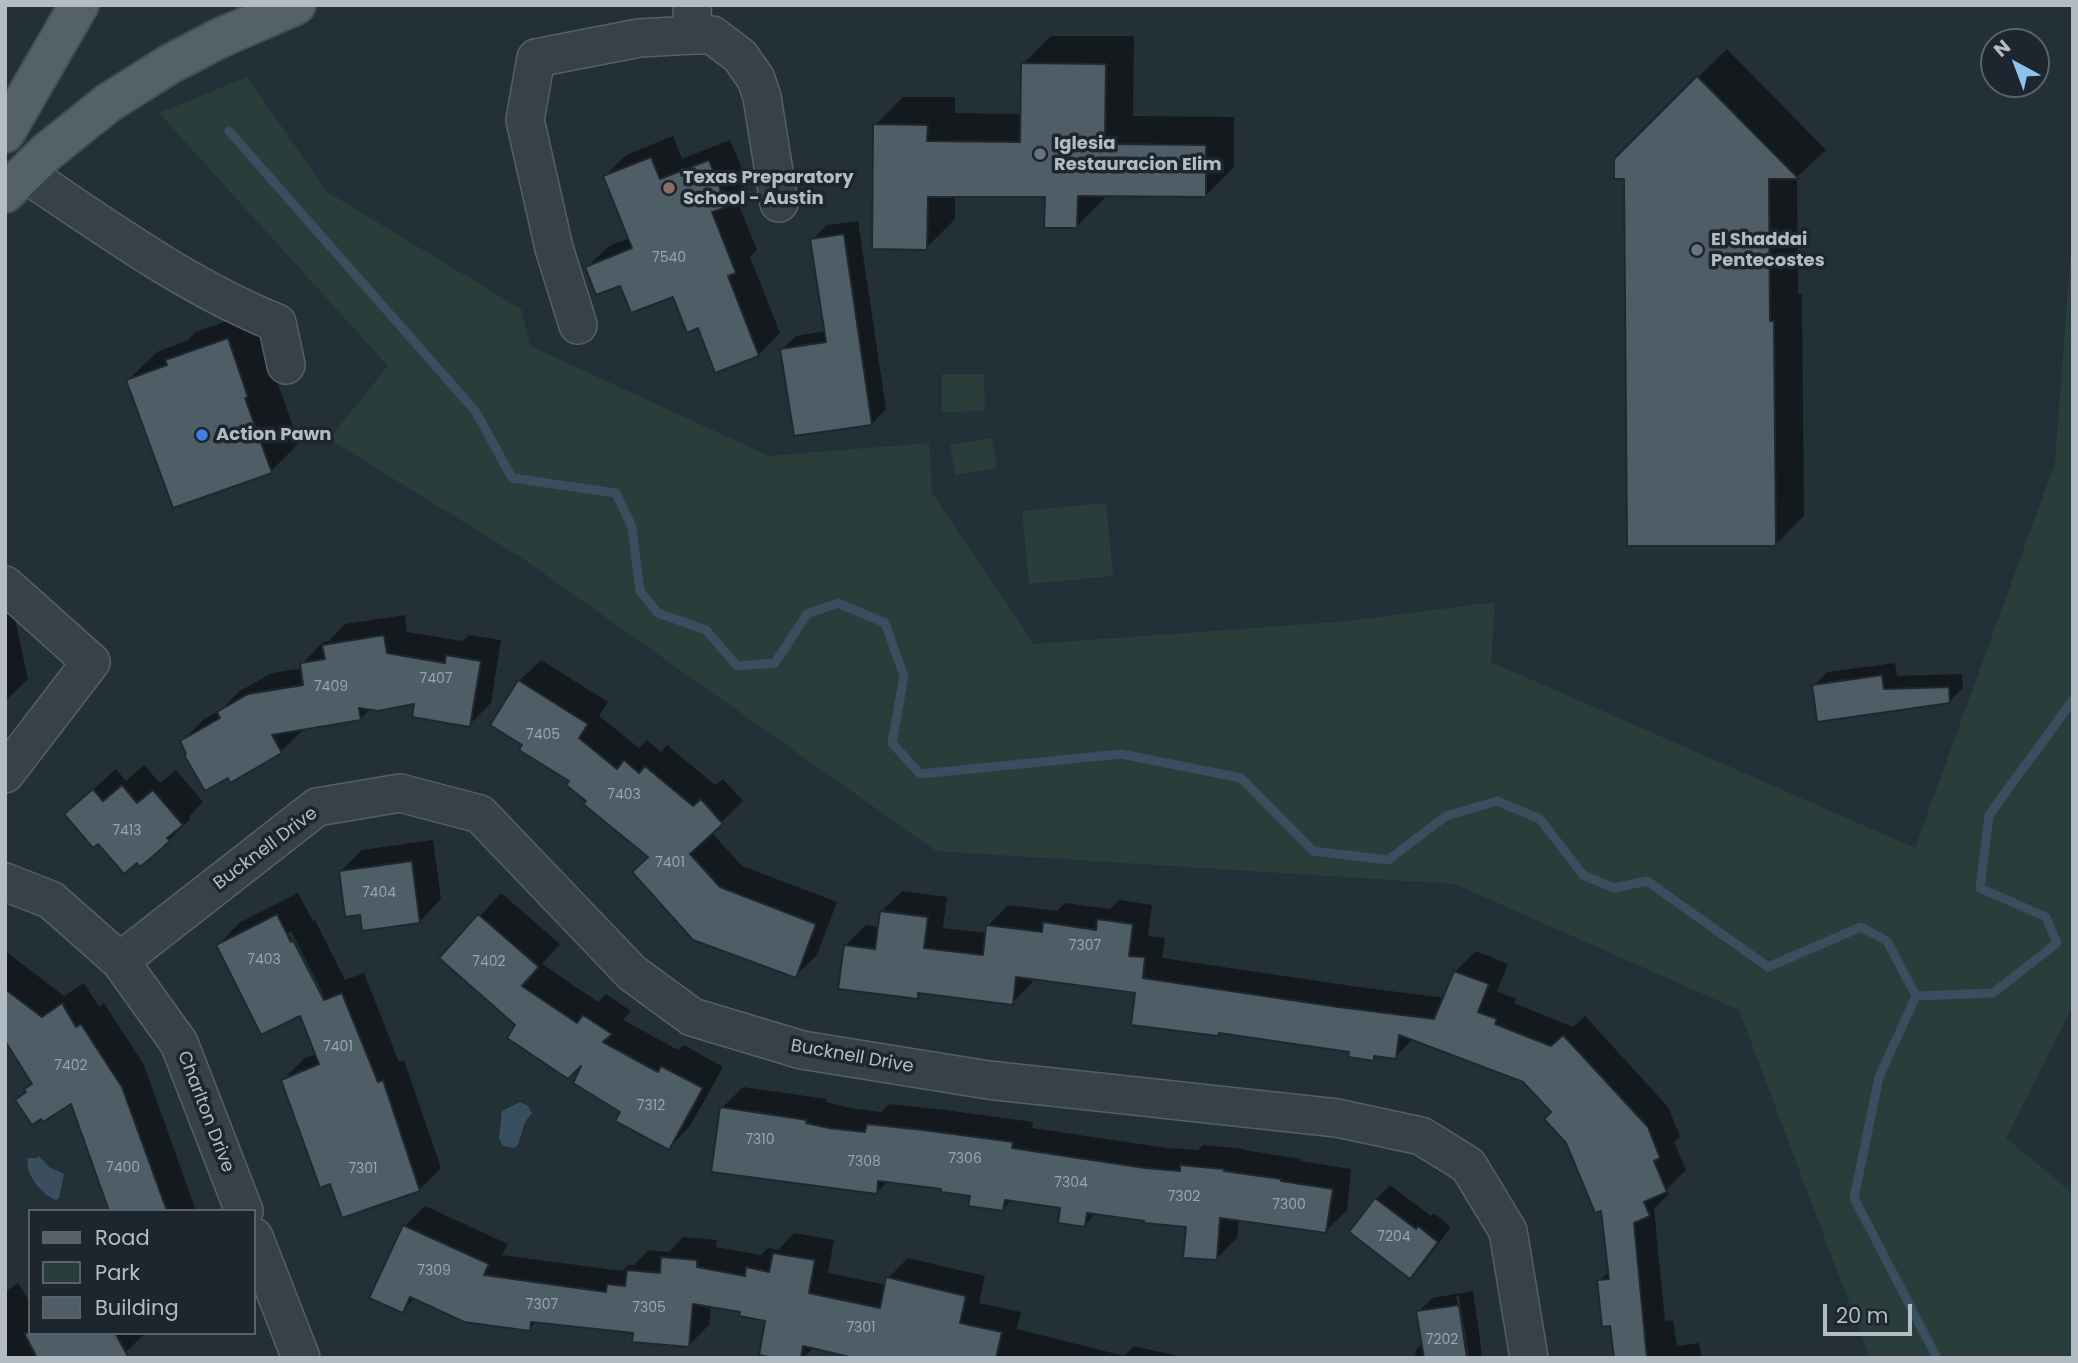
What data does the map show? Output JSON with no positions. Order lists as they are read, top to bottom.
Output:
{
  "streets": {
    "street": ["Bucknell Drive", "Charlton Drive"]
  },
  "crossings": [
    ["Bucknell Drive", "Charlton Drive"]
  ],
  "places": [
    "Iglesia Restauracion Elim",
    "Texas Preparatory School - Austin",
    "El Shaddai Pentecostes",
    "Action Pawn"
  ],
  "house_numbers": [
    "7540",
    "7407",
    "7409",
    "7405",
    "7403",
    "7413",
    "7401",
    "7404",
    "7307",
    "7403",
    "7402",
    "7401",
    "7402",
    "7312",
    "7310",
    "7306",
    "7308",
    "7400",
    "7301",
    "7304",
    "7302",
    "7300",
    "7204",
    "7309",
    "7307",
    "7305",
    "7301",
    "7202"
  ],
  "legend": ["Road", "Park", "Building"],
  "scale_bar": "20 m",
  "north": "top left"
}
